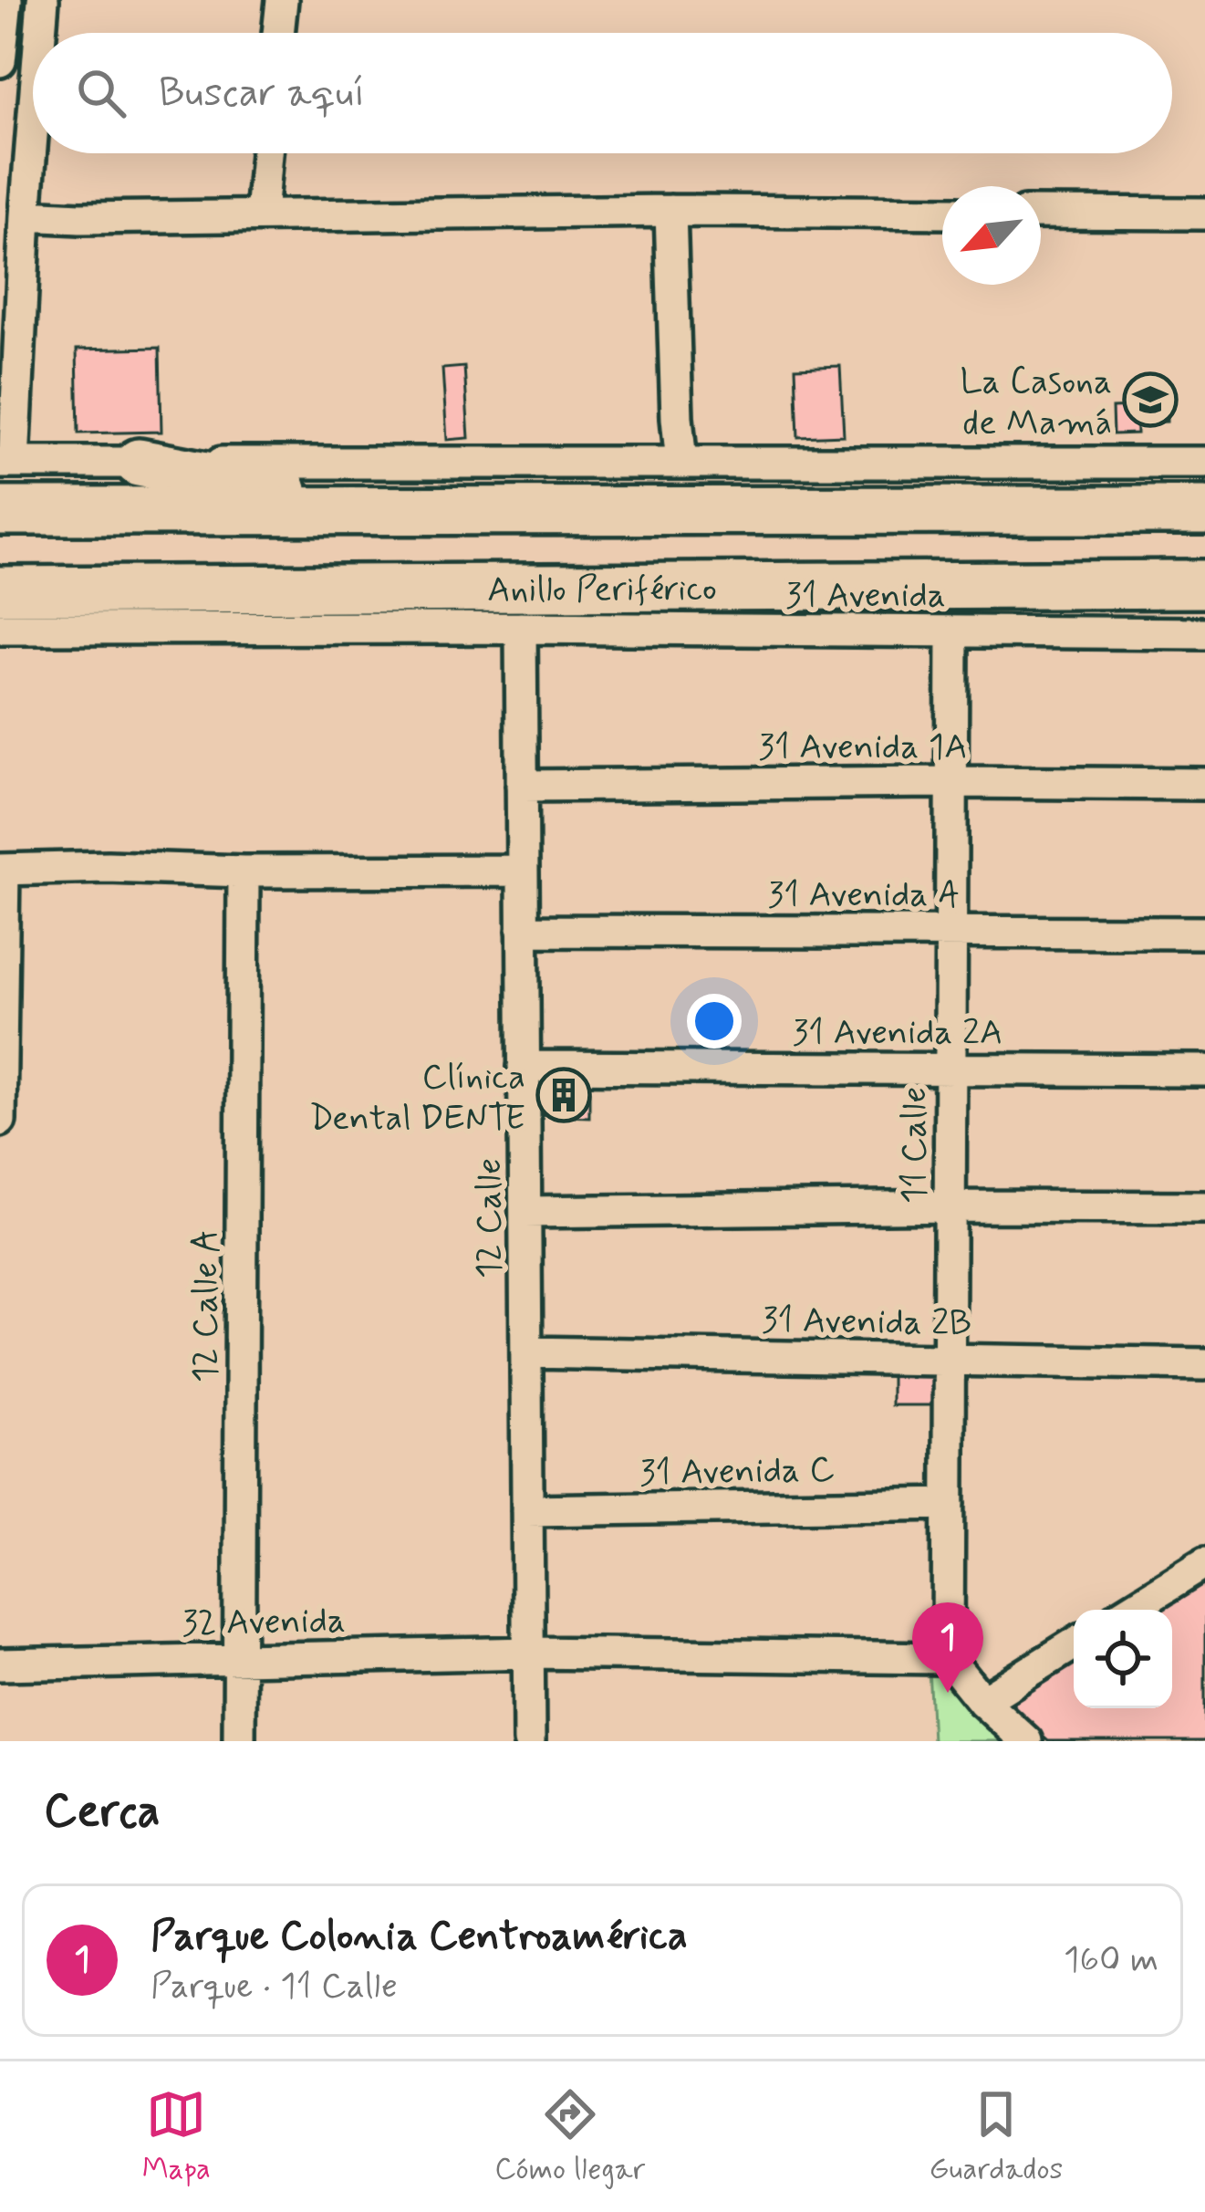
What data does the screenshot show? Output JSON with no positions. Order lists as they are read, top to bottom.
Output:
{
  "streets": {
    "highway": ["Anillo Periférico"],
    "street": [
      "31 Avenida",
      "31 Avenida 1A",
      "31 Avenida A",
      "31 Avenida 2A",
      "11 Calle",
      "12 Calle",
      "12 Calle A",
      "31 Avenida 2B",
      "31 Avenida C",
      "32 Avenida"
    ]
  },
  "crossings": [
    ["31 Avenida", "11 Calle"],
    ["31 Avenida", "12 Calle"],
    ["31 Avenida 1A", "11 Calle"],
    ["31 Avenida 1A", "12 Calle"],
    ["31 Avenida A", "11 Calle"],
    ["31 Avenida A", "12 Calle"],
    ["31 Avenida 2A", "11 Calle"],
    ["31 Avenida 2A", "12 Calle"],
    ["11 Calle", "31 Avenida 2B"],
    ["11 Calle", "31 Avenida C"],
    ["11 Calle", "32 Avenida"],
    ["12 Calle", "31 Avenida 2B"],
    ["12 Calle", "31 Avenida C"],
    ["12 Calle", "32 Avenida"],
    ["12 Calle A", "32 Avenida"]
  ],
  "places": {
    "school or university": ["La Casona de Mamá"],
    "building": ["Clínica Dental DENTE"]
  },
  "north": "bottom left",
  "page": {
    "search": "Buscar aquí",
    "pins": "1",
    "heading": "Cerca",
    "list": [
      {
        "mark": "1",
        "name": "Parque Colonia Centroamérica",
        "note": "Parque · 11 Calle",
        "value": "160 m"
      }
    ],
    "nav": ["Mapa", "Cómo llegar", "Guardados"]
  }
}
